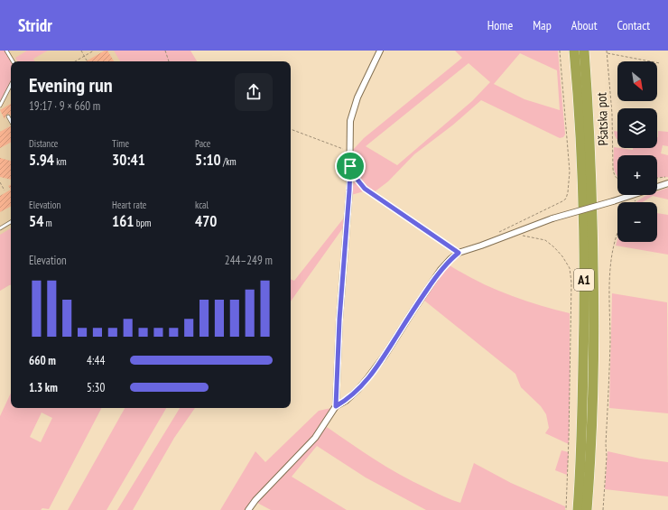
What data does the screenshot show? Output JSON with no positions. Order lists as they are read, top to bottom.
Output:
{
  "streets": {
    "highway": ["A1"],
    "path": ["Pšatska pot"]
  },
  "north": "bottom right",
  "page": {
    "header": "Stridr",
    "nav": [
      "Home",
      "Map",
      "About",
      "Contact"
    ],
    "map_buttons": ["+", "−"],
    "heading": ["Evening run", "19:17 · 9 × 660 m"],
    "stats": [
      ["Distance", "5.94 km"],
      ["Time", "30:41"],
      ["Pace", "5:10 /km"],
      ["Elevation", "54 m"],
      ["Heart rate", "161 bpm"],
      ["kcal", "470"]
    ],
    "chart": ["Elevation", "244–249 m"],
    "list": [
      {
        "name": "660 m",
        "note": "4:44"
      },
      {
        "name": "1.3 km",
        "note": "5:30"
      }
    ]
  }
}
